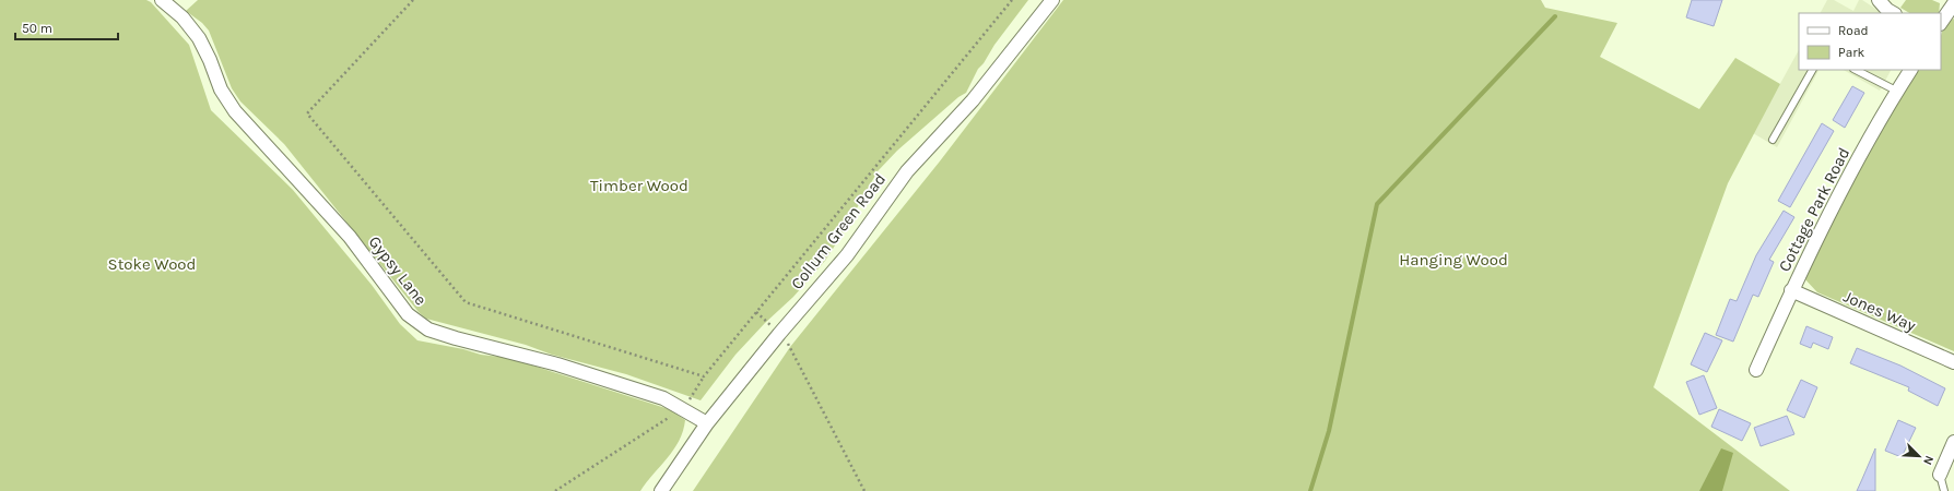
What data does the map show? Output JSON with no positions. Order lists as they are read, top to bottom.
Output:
{
  "streets": {
    "street": [
      "Cottage Park Road",
      "Collum Green Road",
      "Gypsy Lane",
      "Jones Way"
    ]
  },
  "crossings": [
    ["Cottage Park Road", "Jones Way"],
    ["Collum Green Road", "Gypsy Lane"]
  ],
  "parks": ["Timber Wood", "Hanging Wood", "Stoke Wood"],
  "legend": ["Road", "Park"],
  "scale_bar": "50 m",
  "north": "bottom right"
}
